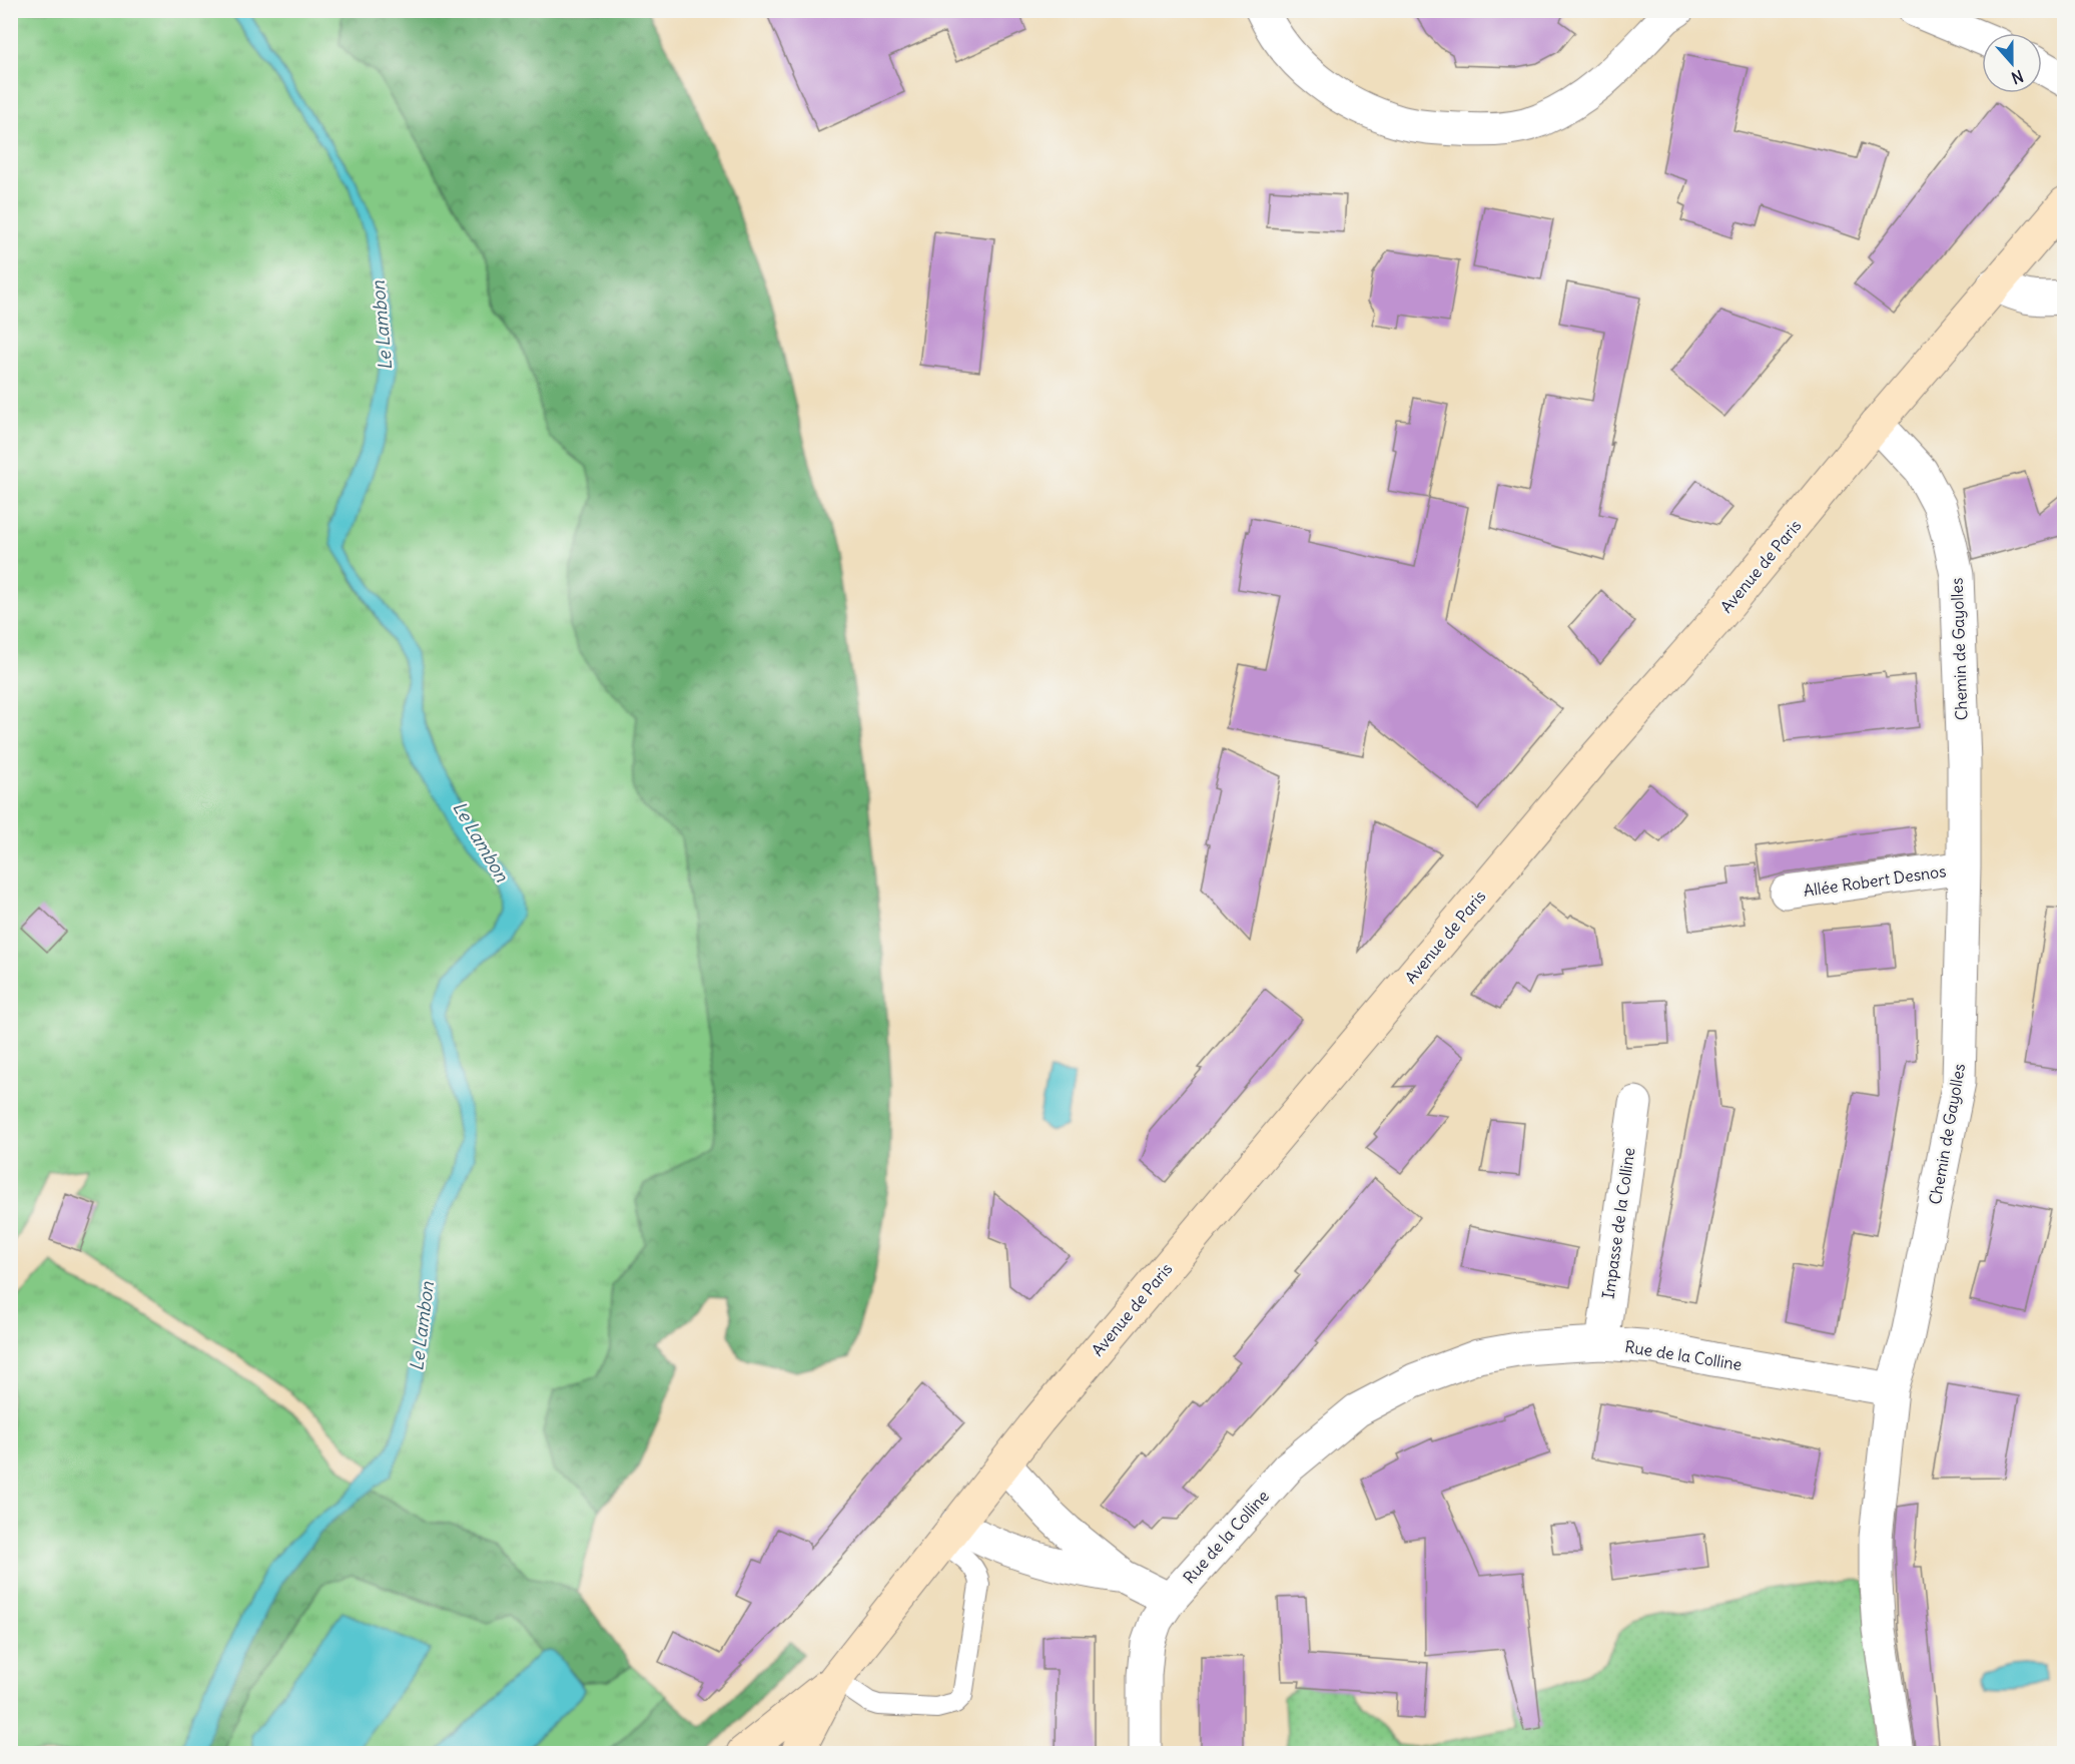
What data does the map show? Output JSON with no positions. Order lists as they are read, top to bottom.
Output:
{
  "streets": {
    "main road": ["Avenue de Paris"],
    "street": [
      "Chemin de Gayolles",
      "Allée Robert Desnos",
      "Impasse de la Colline",
      "Rue de la Colline"
    ]
  },
  "crossings": [
    ["Avenue de Paris", "Chemin de Gayolles"],
    ["Chemin de Gayolles", "Allée Robert Desnos"],
    ["Chemin de Gayolles", "Rue de la Colline"],
    ["Impasse de la Colline", "Rue de la Colline"]
  ],
  "water": ["Le Lambon"],
  "north": "bottom"
}
